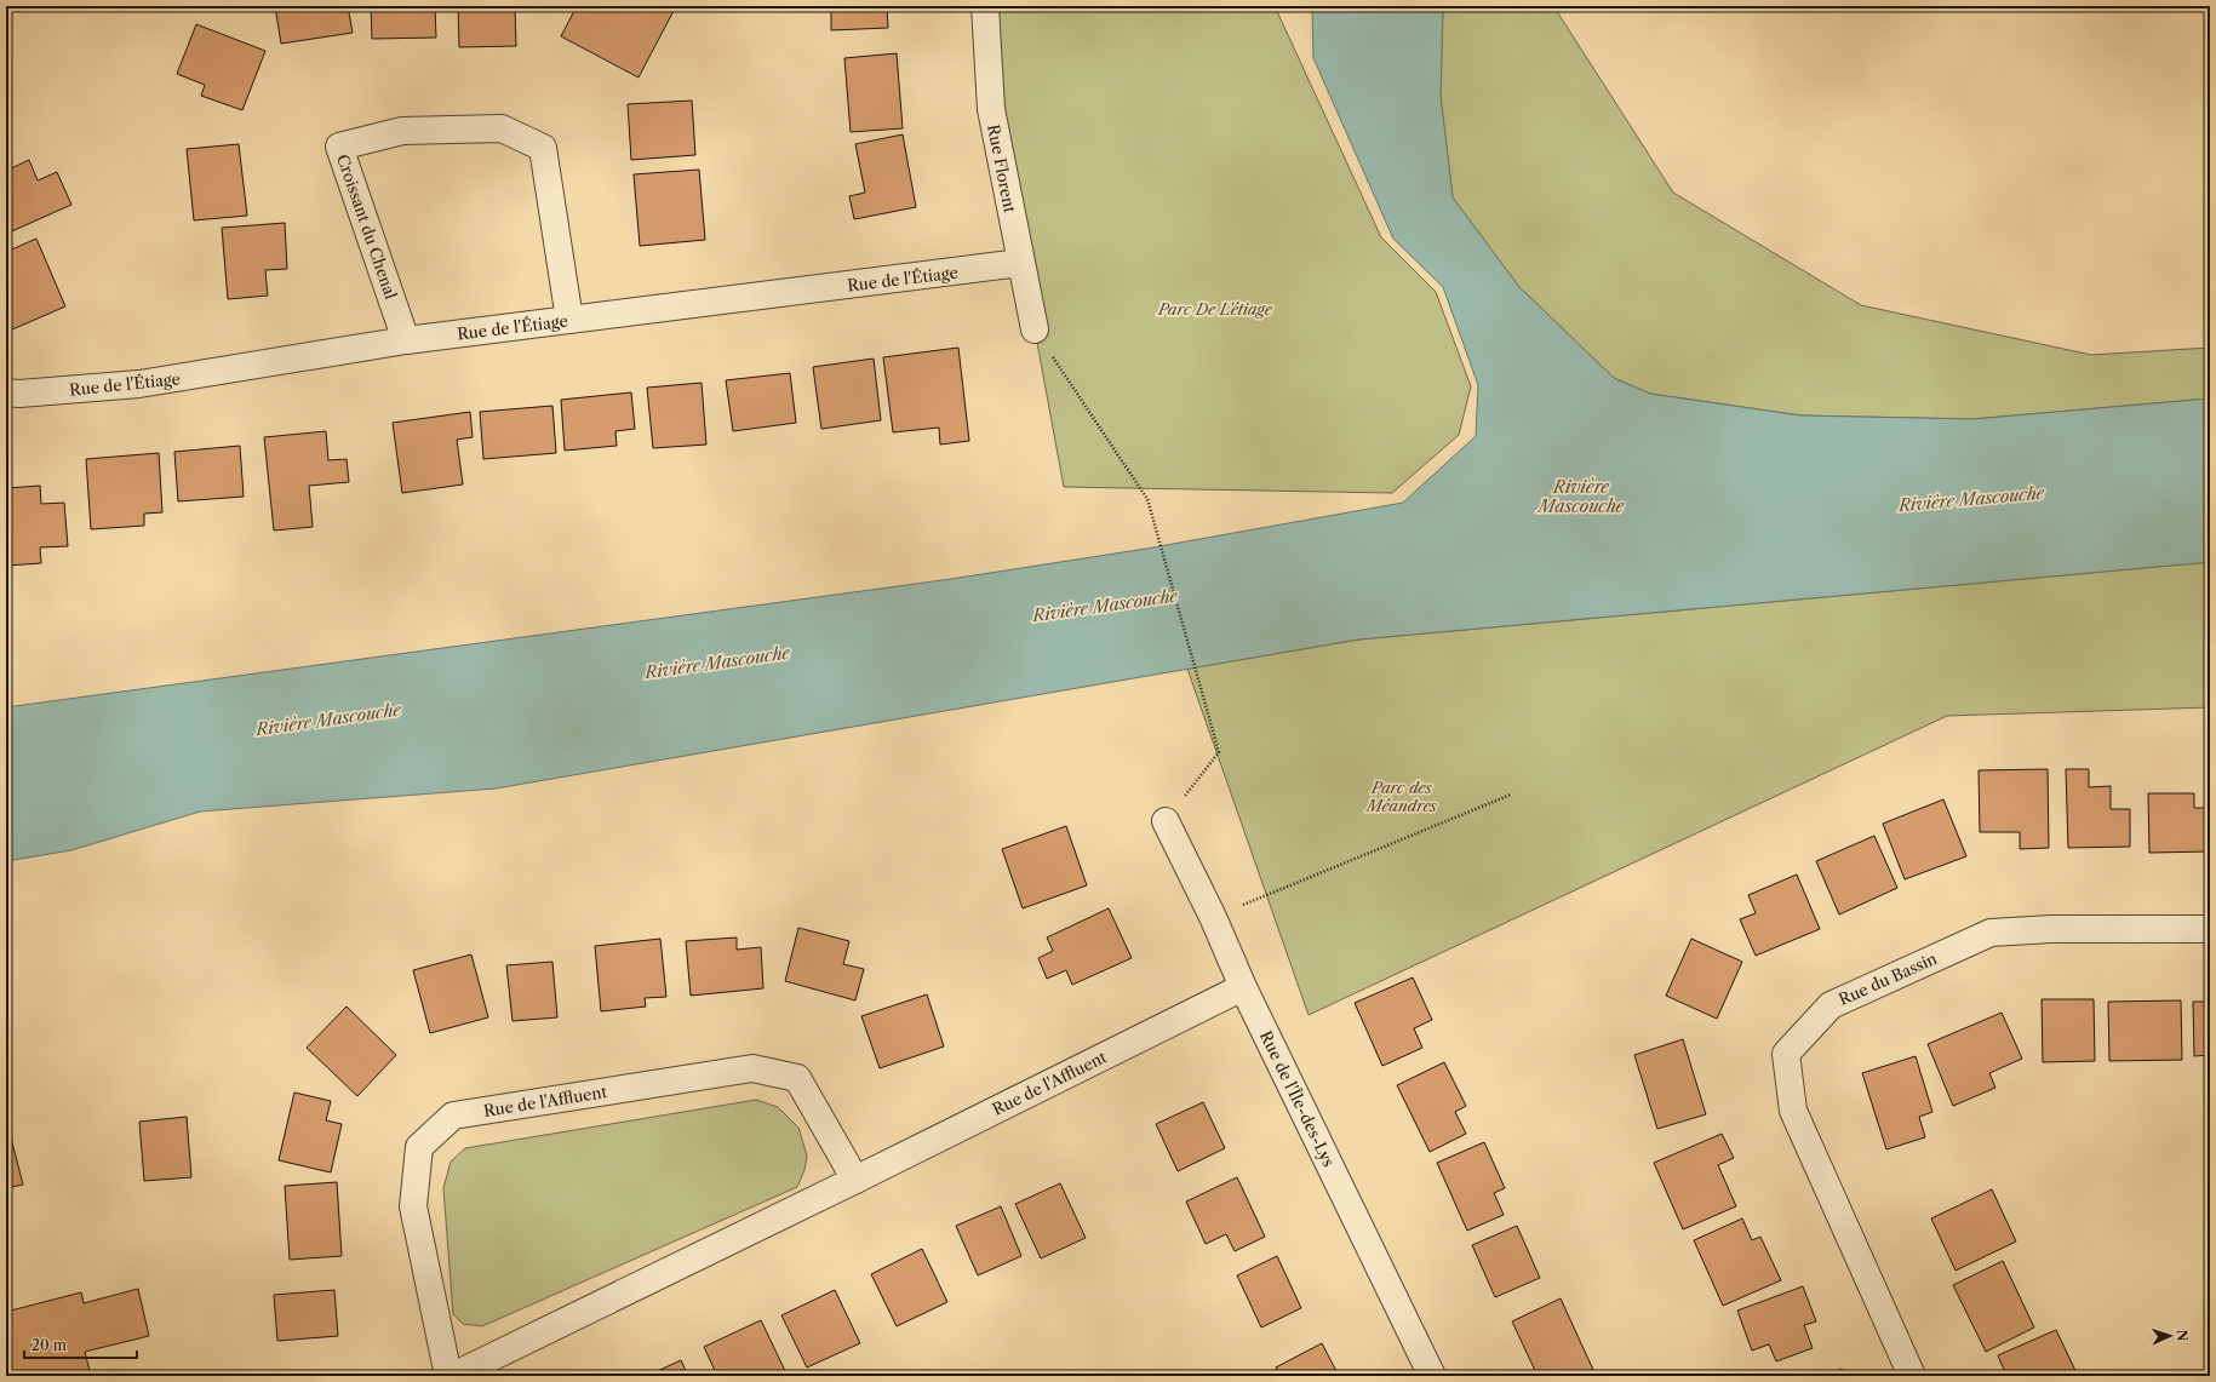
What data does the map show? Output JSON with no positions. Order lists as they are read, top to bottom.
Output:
{
  "streets": {
    "street": [
      "Rue Florent",
      "Croissant du Chenal",
      "Rue de l'Étiage",
      "Rue du Bassin",
      "Rue de l'Affluent",
      "Rue de l'Île-des-Lys"
    ]
  },
  "crossings": [
    ["Rue Florent", "Rue de l'Étiage"],
    ["Croissant du Chenal", "Rue de l'Étiage"],
    ["Rue de l'Affluent", "Rue de l'Île-des-Lys"]
  ],
  "water": ["Rivière Mascouche"],
  "parks": ["Parc De L'étiage", "Parc des Méandres"],
  "scale_bar": "20 m",
  "north": "right"
}
